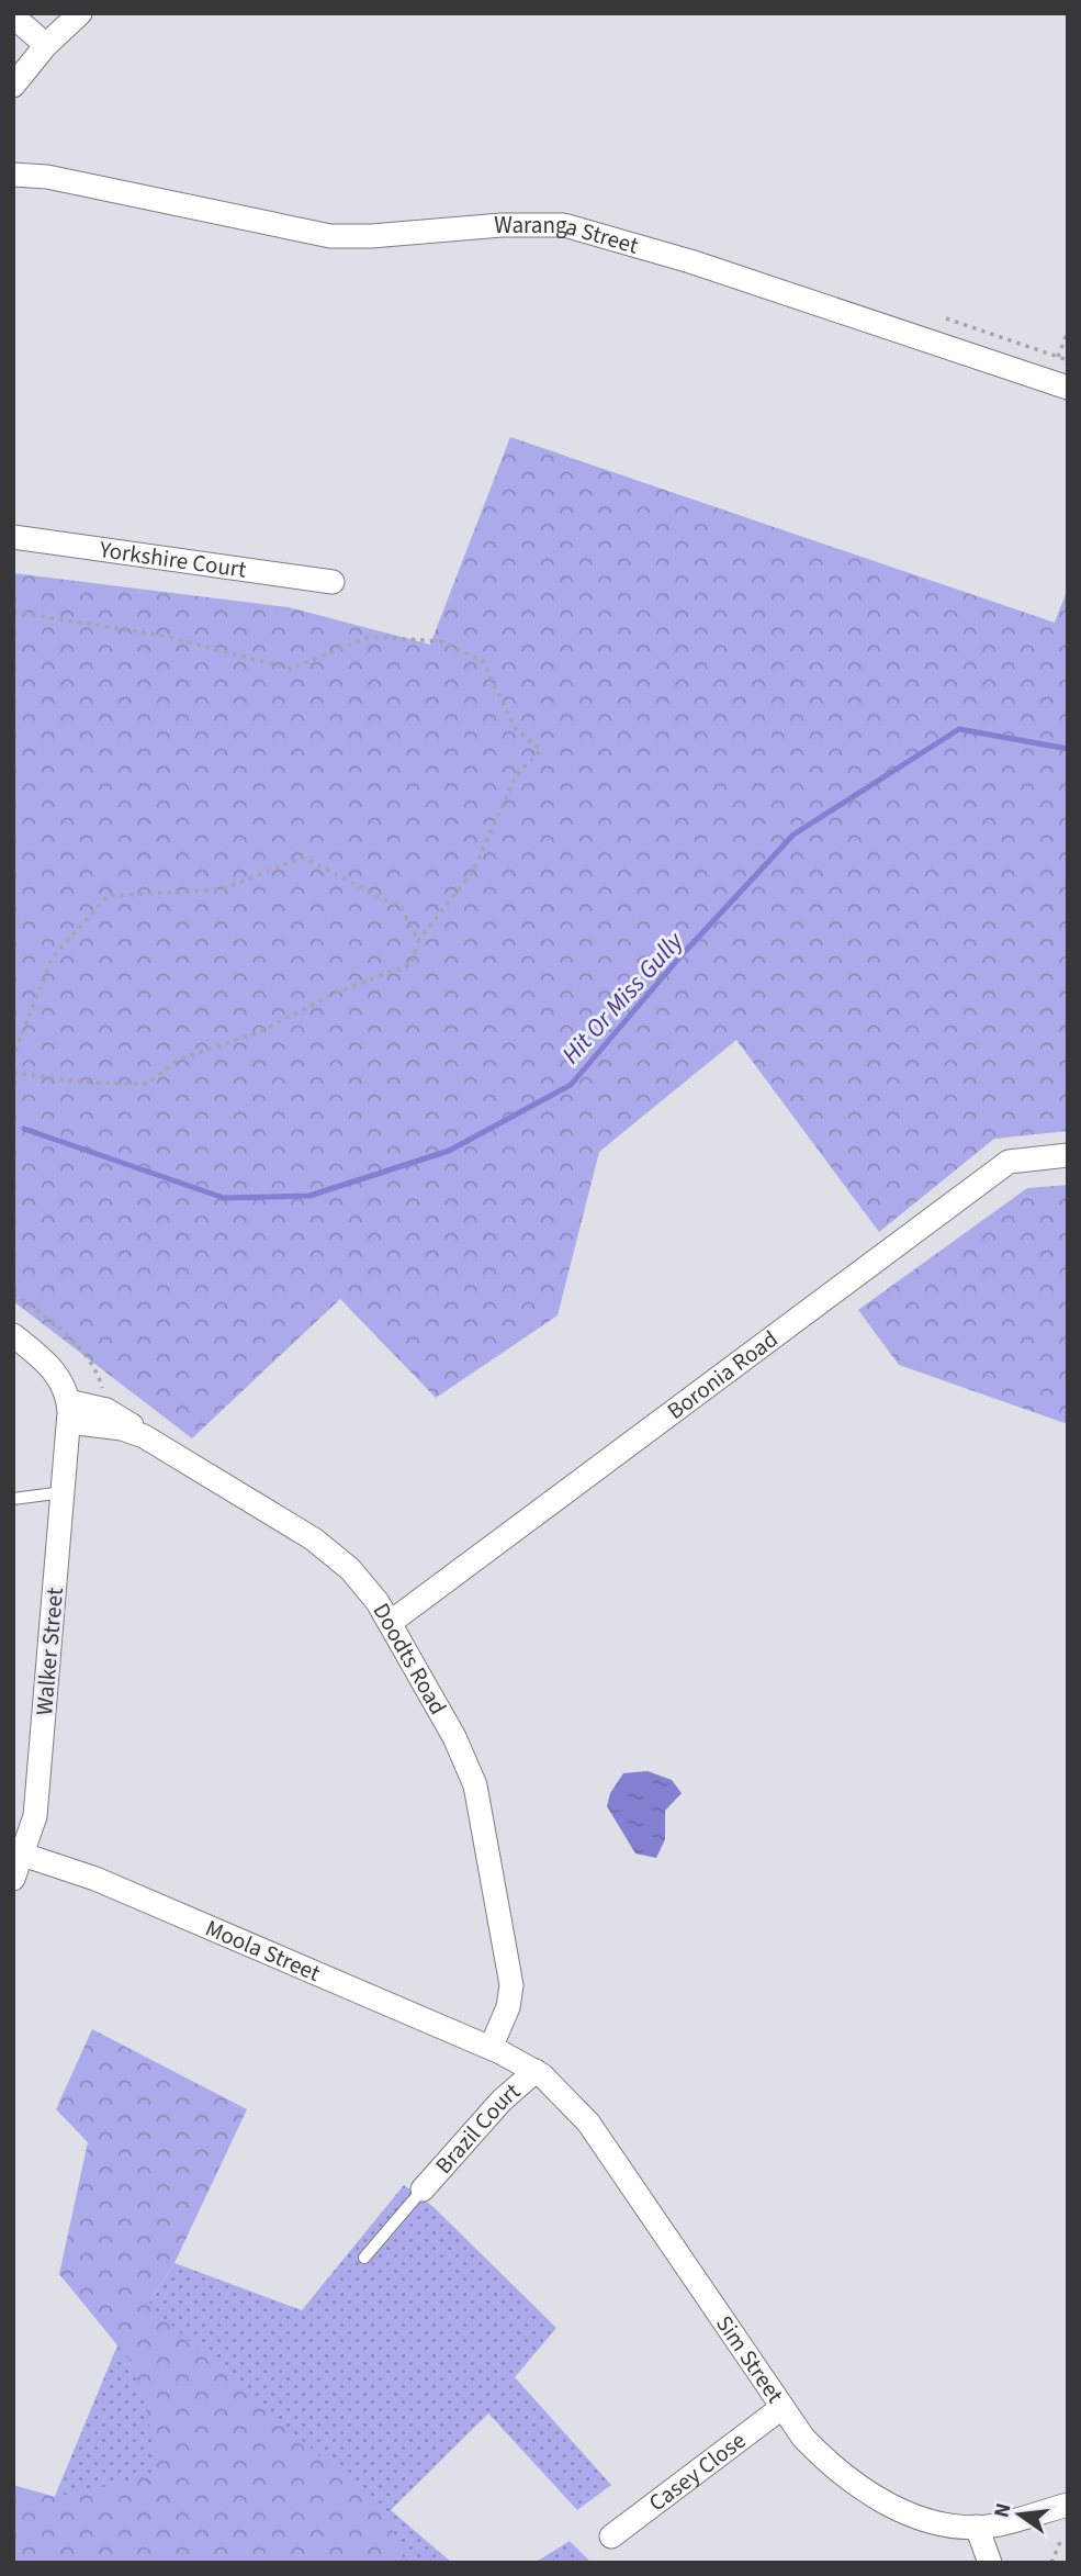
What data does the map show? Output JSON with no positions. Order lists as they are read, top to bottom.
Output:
{
  "streets": {
    "street": [
      "Waranga Street",
      "Yorkshire Court",
      "Boronia Road",
      "Walker Street",
      "Doodts Road",
      "Moola Street",
      "Brazil Court",
      "Sim Street",
      "Casey Close"
    ]
  },
  "crossings": [
    ["Boronia Road", "Doodts Road"],
    ["Walker Street", "Doodts Road"],
    ["Walker Street", "Moola Street"],
    ["Doodts Road", "Moola Street"],
    ["Doodts Road", "Sim Street"],
    ["Moola Street", "Sim Street"],
    ["Brazil Court", "Sim Street"],
    ["Sim Street", "Casey Close"]
  ],
  "water": ["Hit Or Miss Gully"],
  "north": "left"
}
